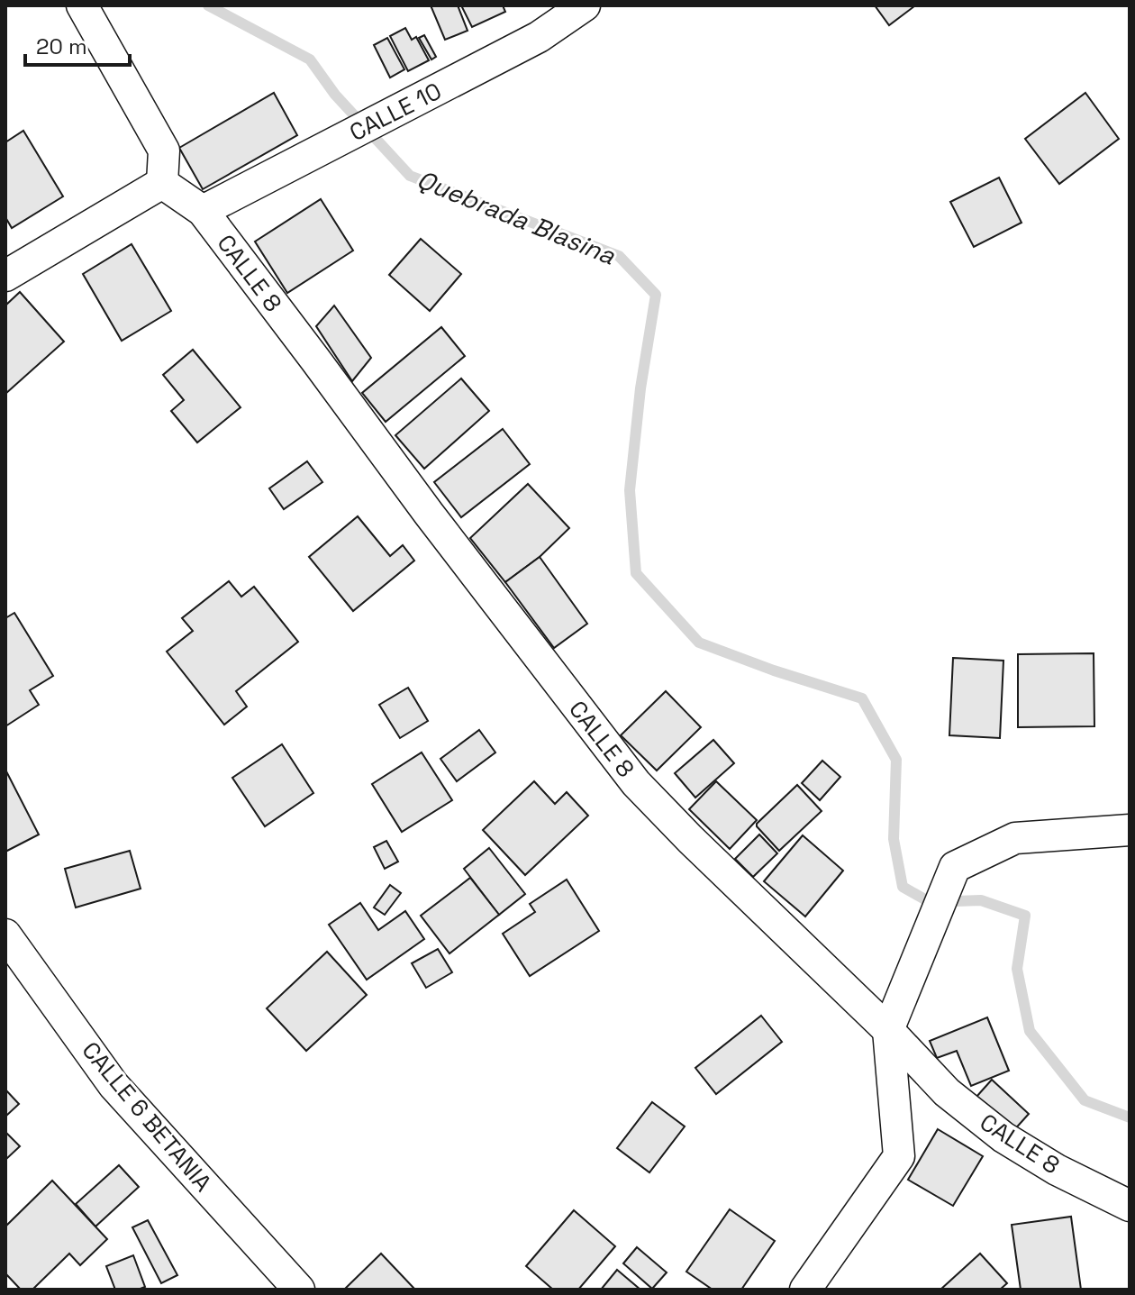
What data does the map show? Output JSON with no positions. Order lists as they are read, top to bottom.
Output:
{
  "streets": {
    "street": ["CALLE 10", "CALLE 8", "CALLE 6 BETANIA"]
  },
  "crossings": [
    ["CALLE 10", "CALLE 8"]
  ],
  "water": ["Quebrada Blasina"],
  "scale_bar": "20 m"
}
